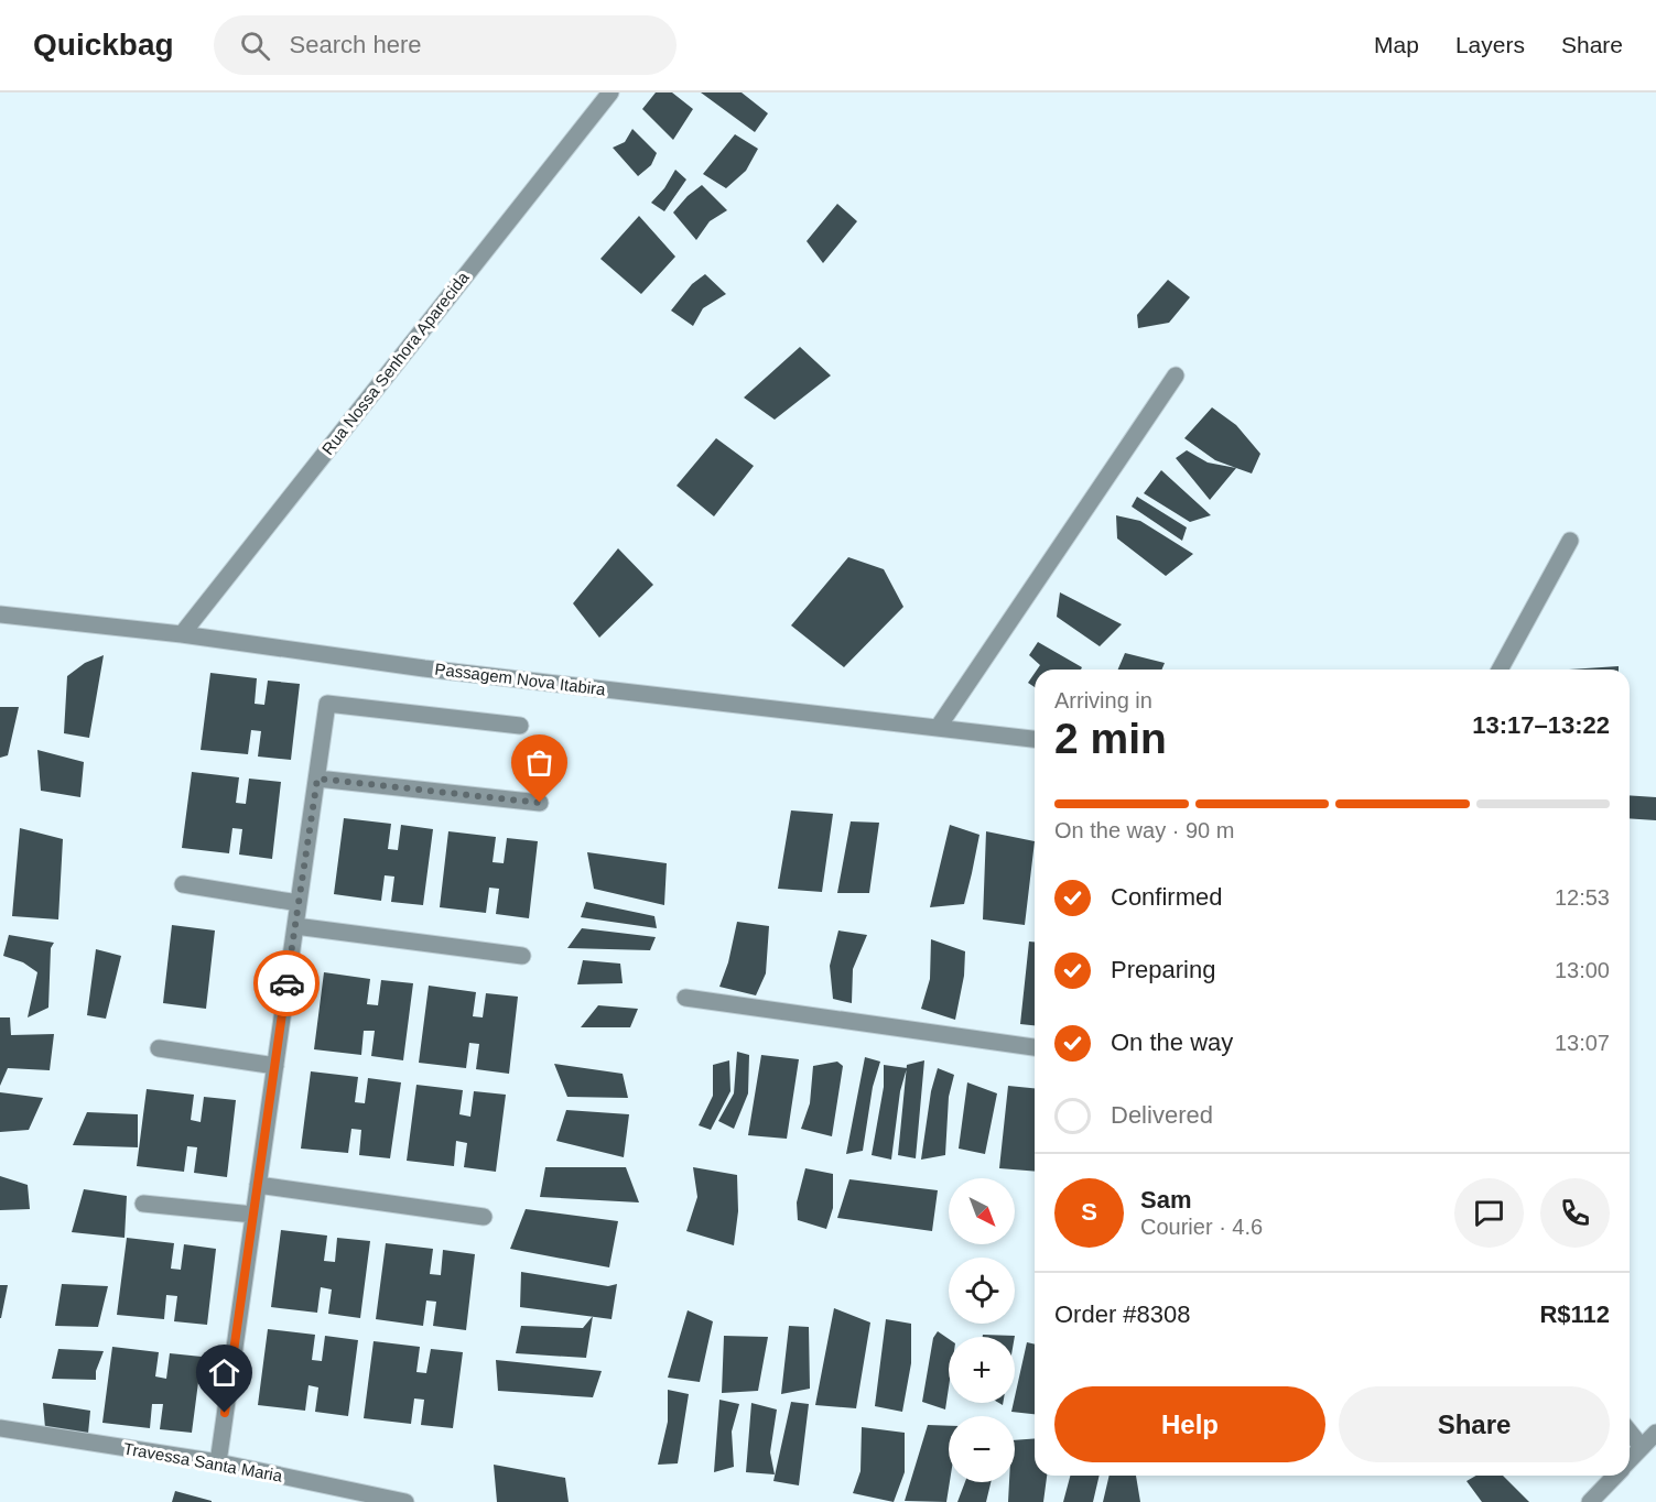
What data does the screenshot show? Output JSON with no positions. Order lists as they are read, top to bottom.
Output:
{
  "streets": {
    "street": ["Rua Nossa Senhora Aparecida", "Passagem Nova Itabira", "Travessa Santa Maria"]
  },
  "crossings": [
    ["Rua Nossa Senhora Aparecida", "Passagem Nova Itabira"]
  ],
  "north": "bottom right",
  "page": {
    "header": "Quickbag",
    "search": "Search here",
    "nav": ["Map", "Layers", "Share"],
    "heading": ["2 min", "Arriving in", "13:17–13:22"],
    "panel": [
      "Sam",
      "Courier · 4.6",
      "Order #8308",
      "R$112"
    ],
    "bar": "On the way · 90 m",
    "list": [
      ["Confirmed", "12:53"],
      ["Preparing", "13:00"],
      ["On the way", "13:07"],
      "Delivered"
    ],
    "map_buttons": ["+", "−"],
    "round": "S",
    "buttons": ["Help", "Share"]
  }
}
